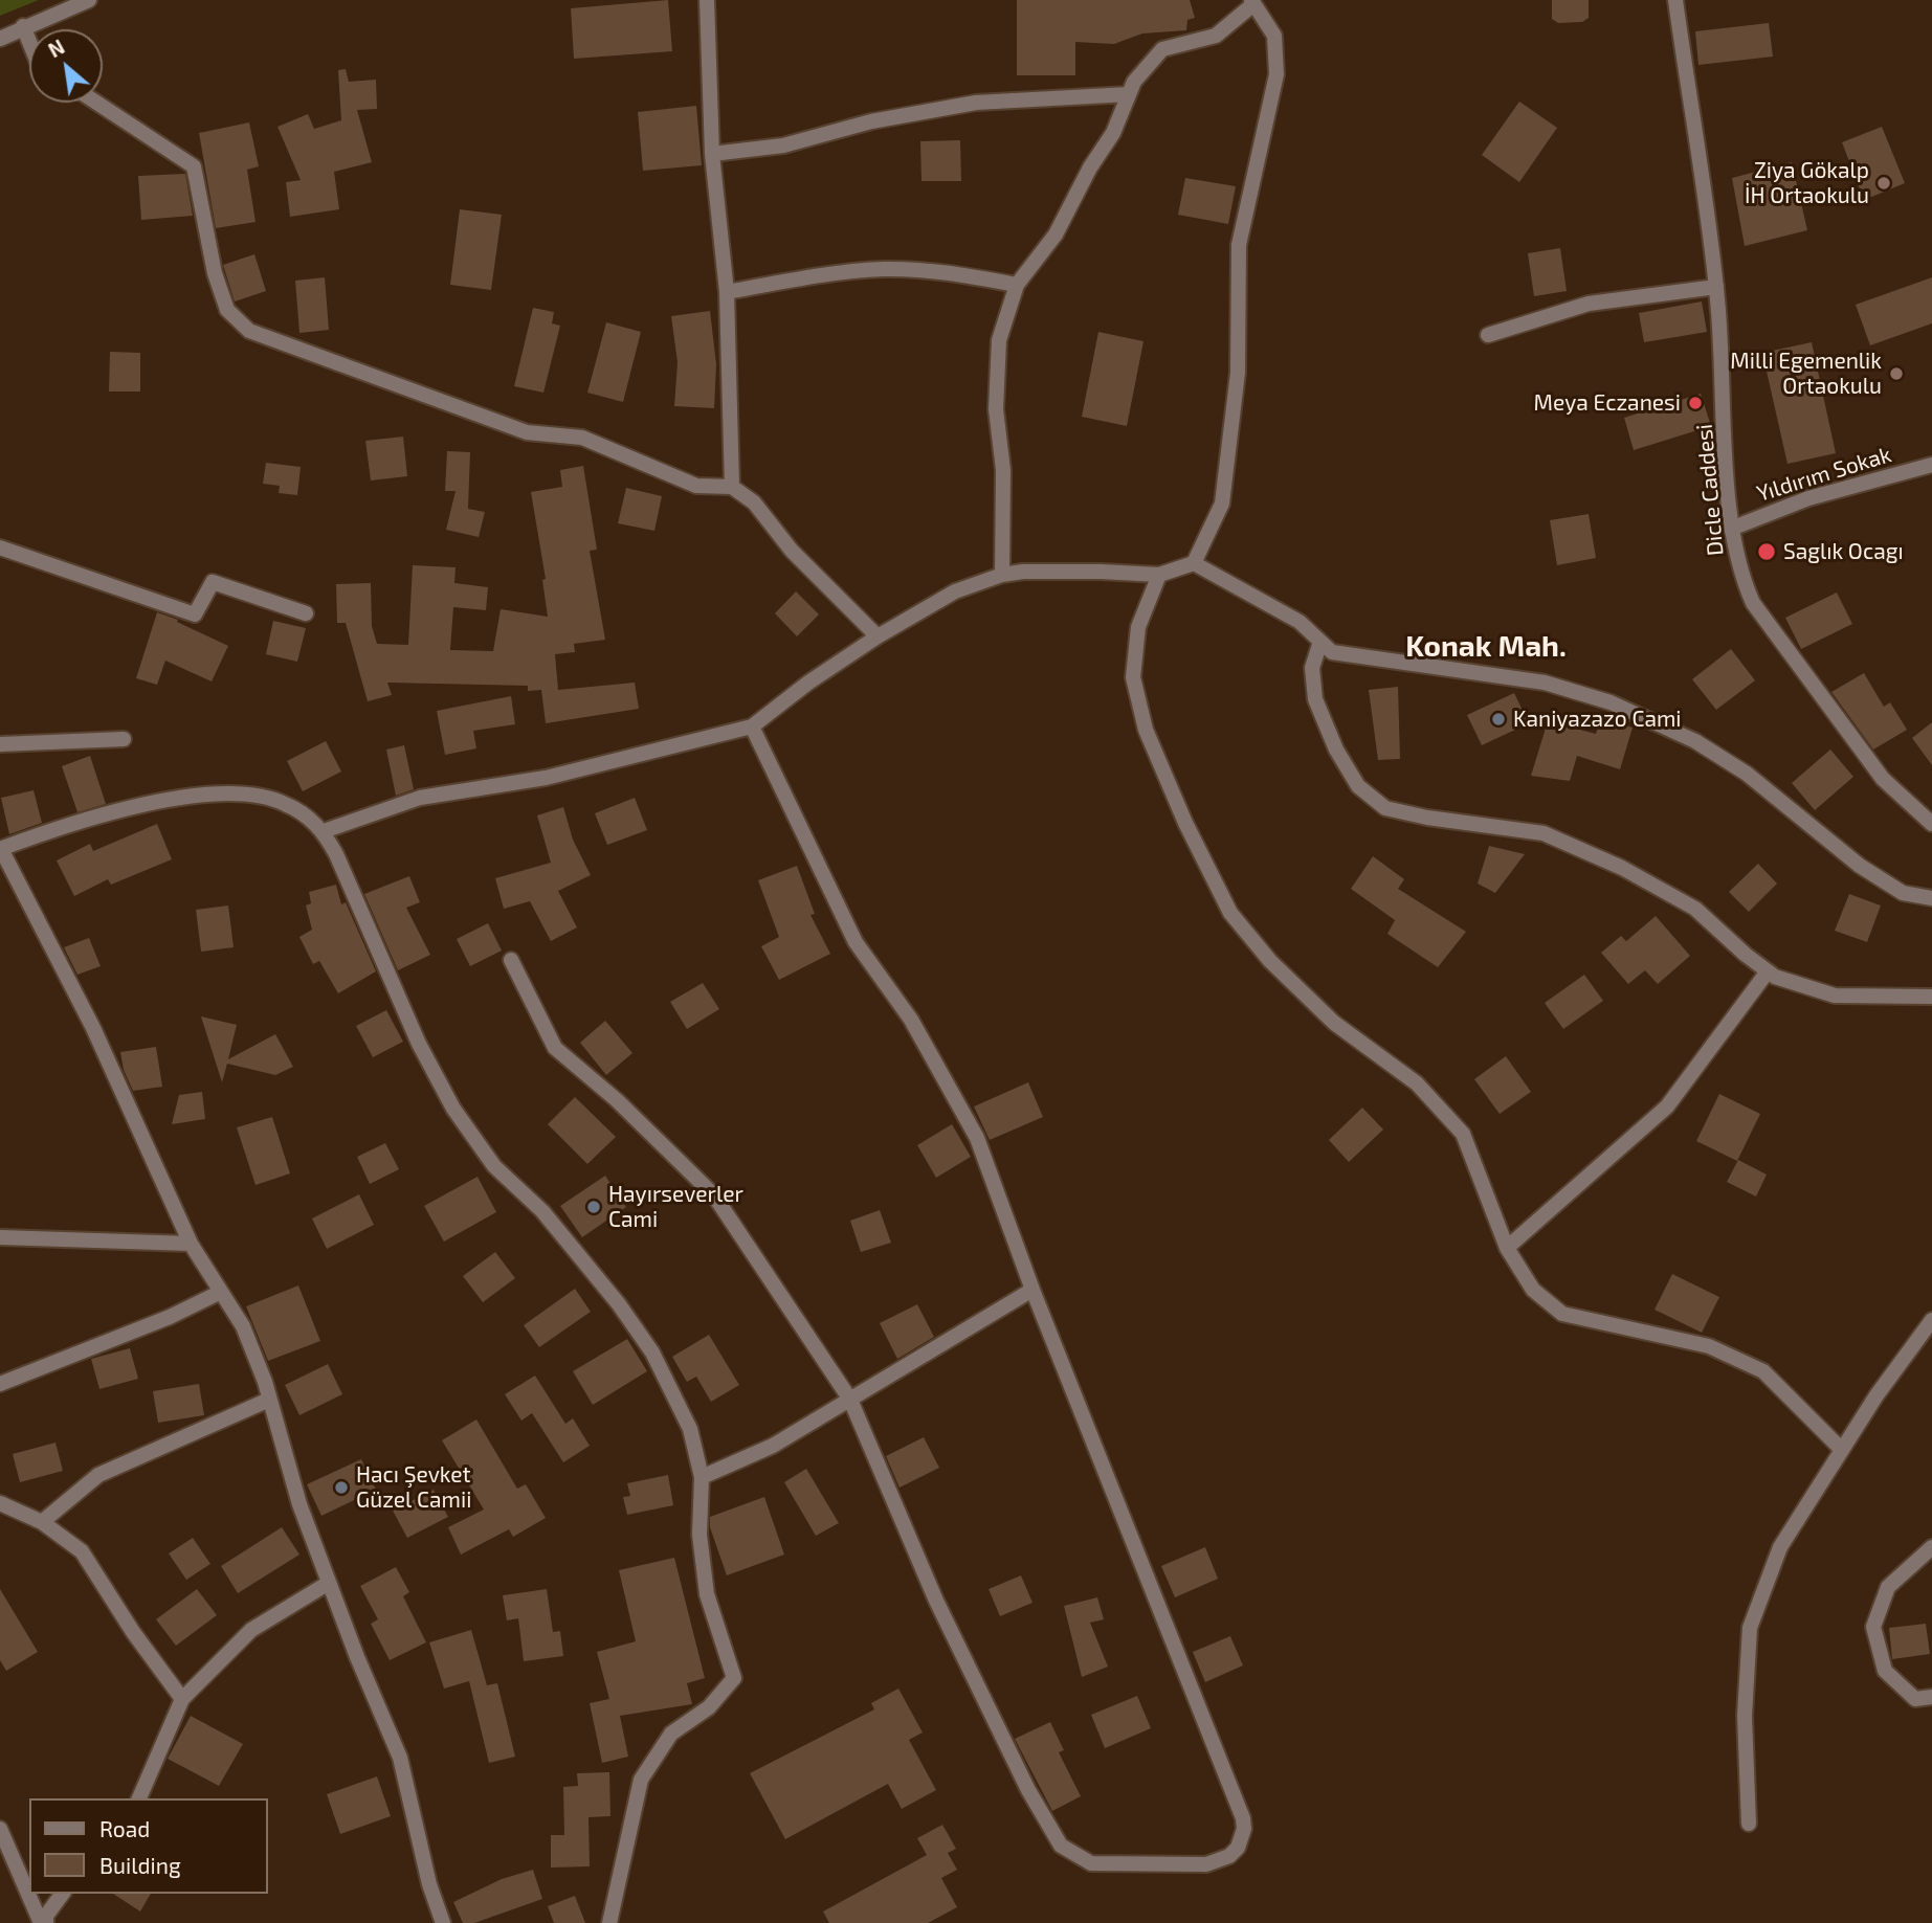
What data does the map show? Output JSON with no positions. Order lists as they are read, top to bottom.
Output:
{
  "streets": {
    "street": ["Yıldırım Sokak", "Dicle Caddesi"]
  },
  "crossings": [
    ["Yıldırım Sokak", "Dicle Caddesi"]
  ],
  "districts": ["Konak Mah."],
  "places": [
    "Ziya Gökalp İH Ortaokulu",
    "Milli Egemenlik Ortaokulu",
    "Meya Eczanesi",
    "Saglık Ocagı",
    "Kaniyazazo Cami",
    "Hayırseverler Cami",
    "Hacı Şevket Güzel Camii"
  ],
  "legend": ["Road", "Building"],
  "north": "top left"
}
